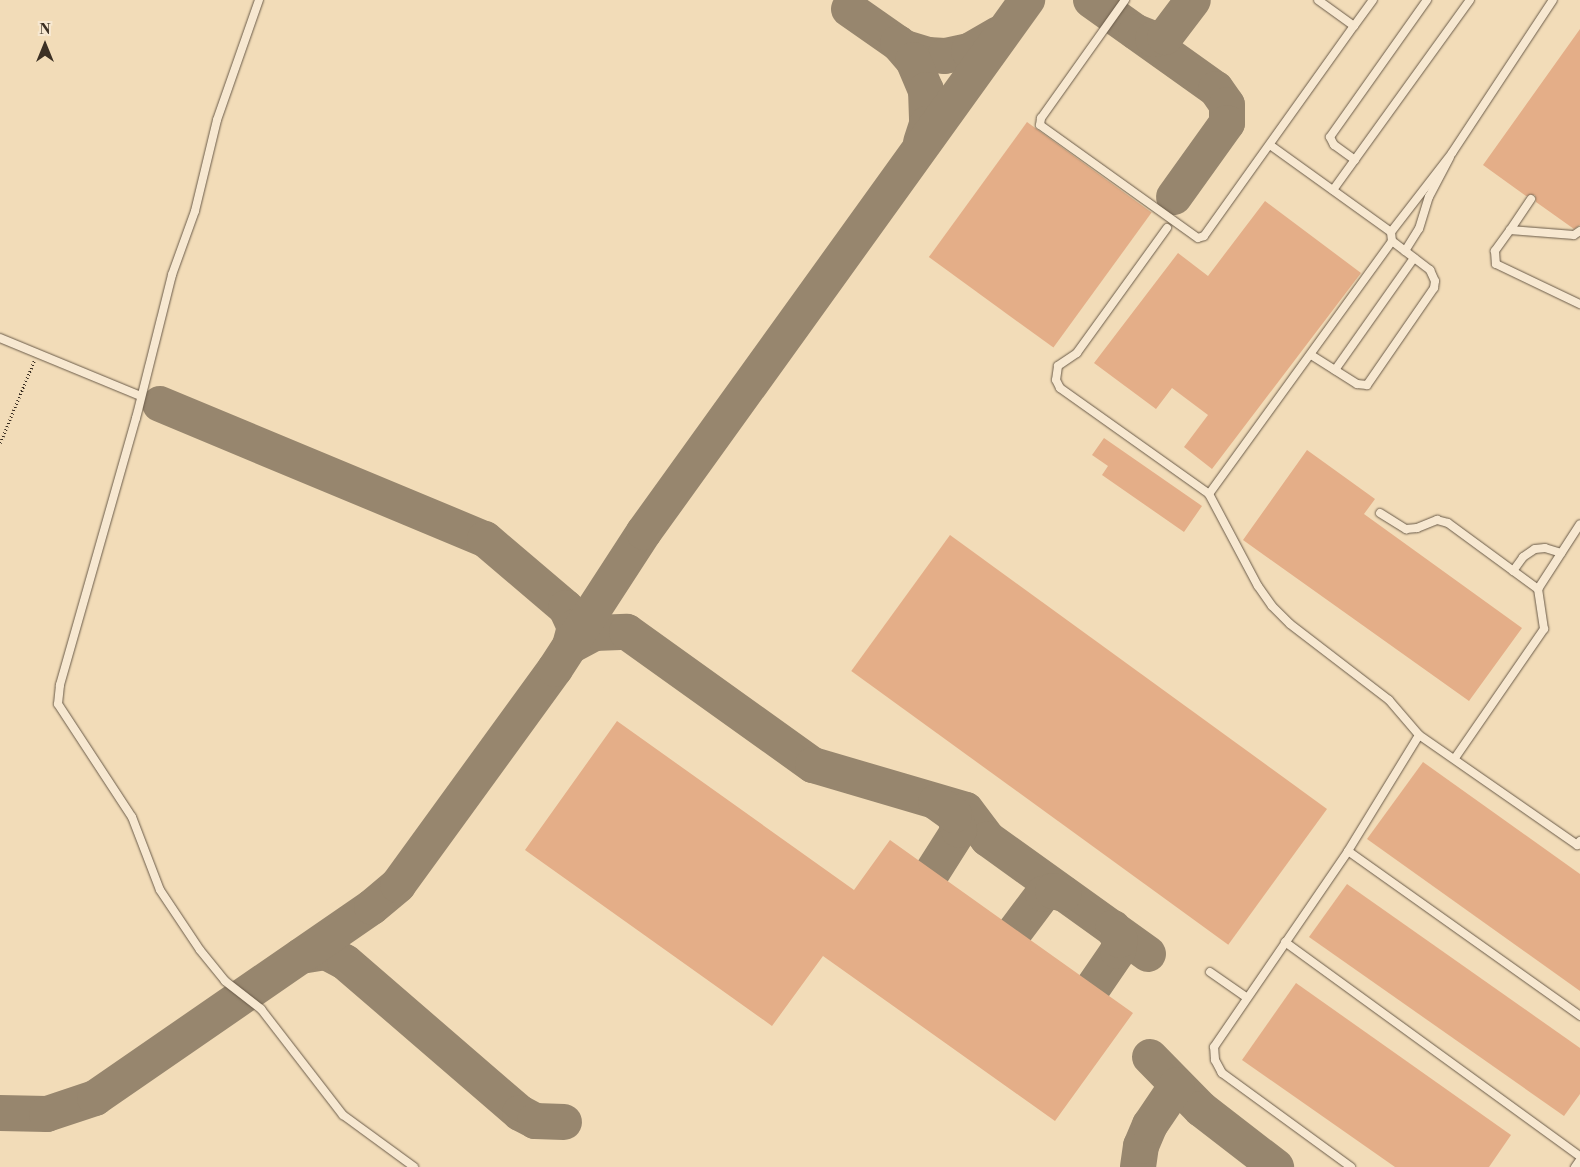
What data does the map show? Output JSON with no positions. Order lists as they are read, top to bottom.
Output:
{
  "north": "top"
}
